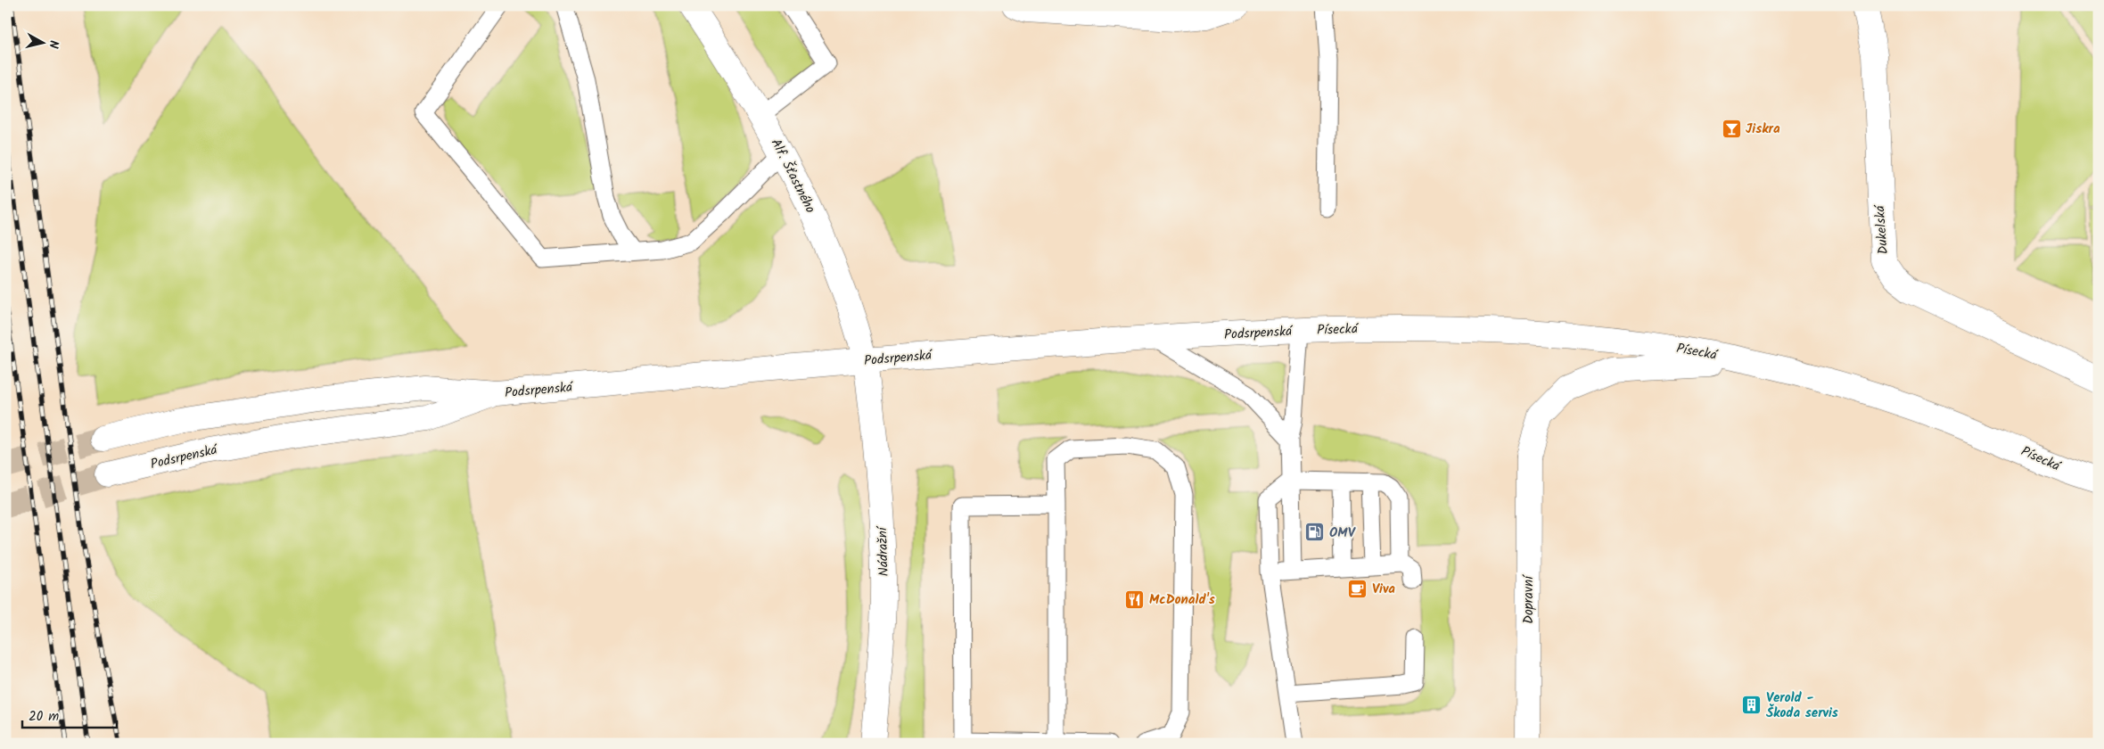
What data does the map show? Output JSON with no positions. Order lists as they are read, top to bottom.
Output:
{
  "streets": {
    "main road": [
      "Alf. Šťastného",
      "Dukelská",
      "Písecká",
      "Podsrpenská",
      "Nádražní",
      "Dopravní"
    ]
  },
  "crossings": [
    ["Alf. Šťastného", "Podsrpenská"],
    ["Alf. Šťastného", "Nádražní"],
    ["Písecká", "Podsrpenská"],
    ["Písecká", "Dopravní"],
    ["Podsrpenská", "Nádražní"]
  ],
  "places": {
    "bar": ["Jiskra"],
    "fuel station": ["OMV"],
    "cafe": ["Viva"],
    "restaurant": ["McDonald's"],
    "building": ["Verold - Škoda servis"]
  },
  "scale_bar": "20 m",
  "north": "right"
}
